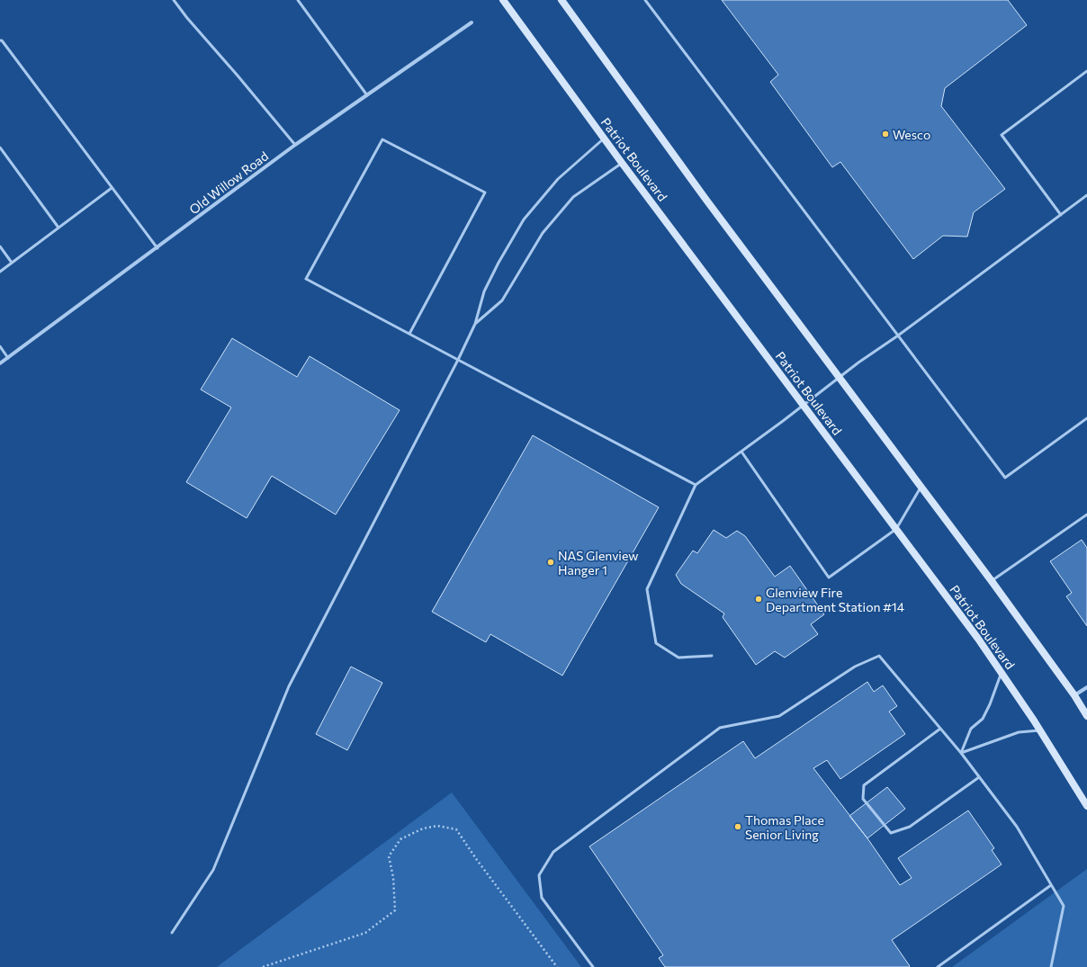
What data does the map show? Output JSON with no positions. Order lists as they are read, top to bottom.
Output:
{
  "streets": {
    "main road": ["Patriot Boulevard"],
    "street": ["Old Willow Road"]
  },
  "places": [
    "Wesco",
    "NAS Glenview Hanger 1",
    "Glenview Fire Department Station #14",
    "Thomas Place Senior Living"
  ]
}
